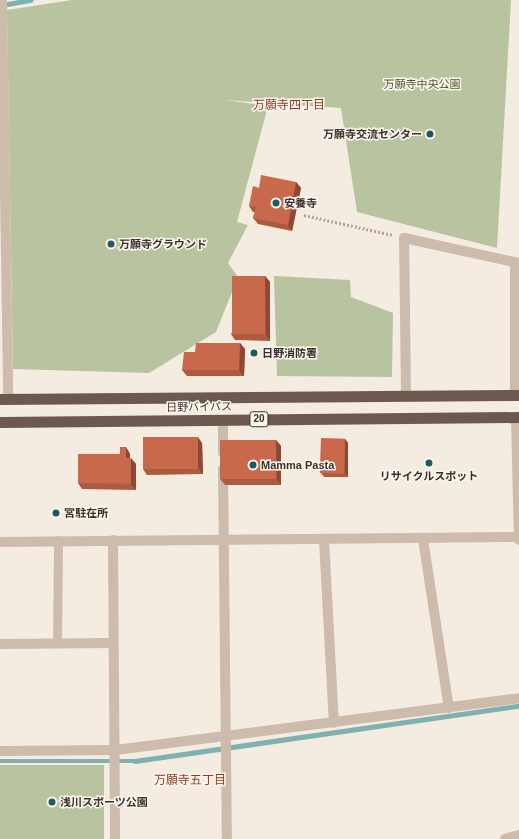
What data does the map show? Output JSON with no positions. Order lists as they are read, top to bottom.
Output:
{
  "streets": {
    "highway": ["日野バイパス", "20"]
  },
  "districts": ["万願寺四丁目", "万願寺五丁目"],
  "parks": ["万願寺中央公園"],
  "places": [
    "万願寺交流センター",
    "安養寺",
    "万願寺グラウンド",
    "日野消防署",
    "リサイクルスポット",
    "Mamma Pasta",
    "宮駐在所",
    "浅川スポーツ公園"
  ]
}
